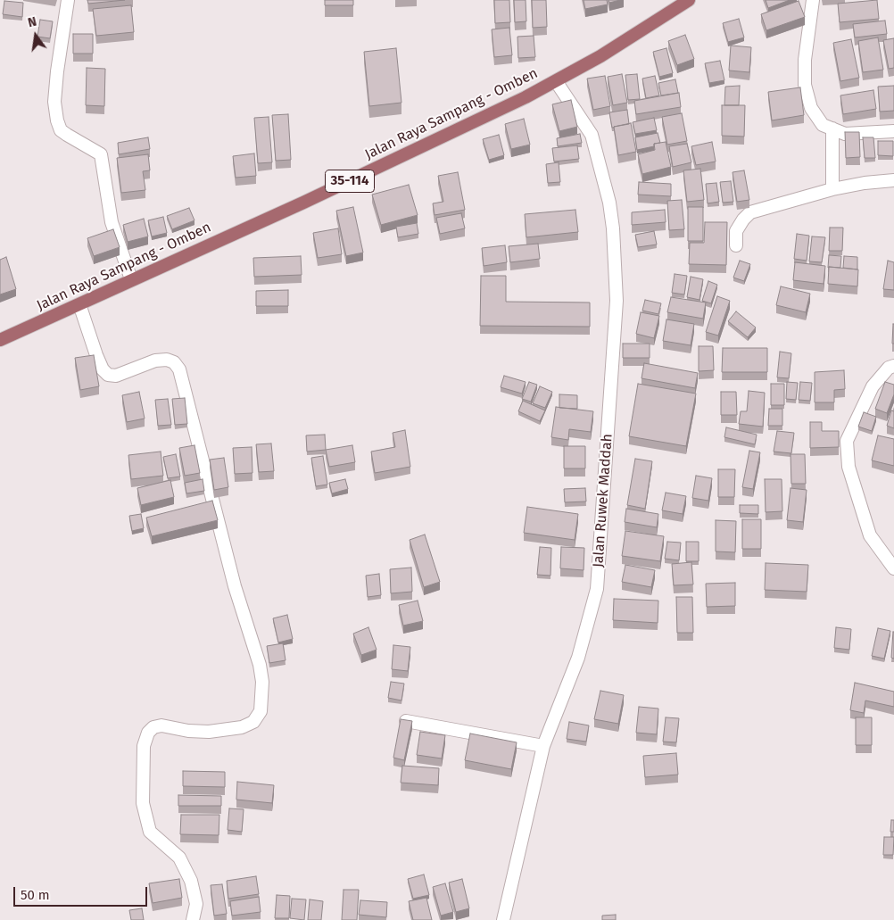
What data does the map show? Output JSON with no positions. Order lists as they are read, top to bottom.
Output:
{
  "streets": {
    "main road": ["Jalan Raya Sampang - Omben", "35-114"],
    "street": ["Jalan Ruwek Maddah"]
  },
  "crossings": [
    ["Jalan Raya Sampang - Omben", "Jalan Ruwek Maddah"]
  ],
  "scale_bar": "50 m",
  "north": "top"
}
